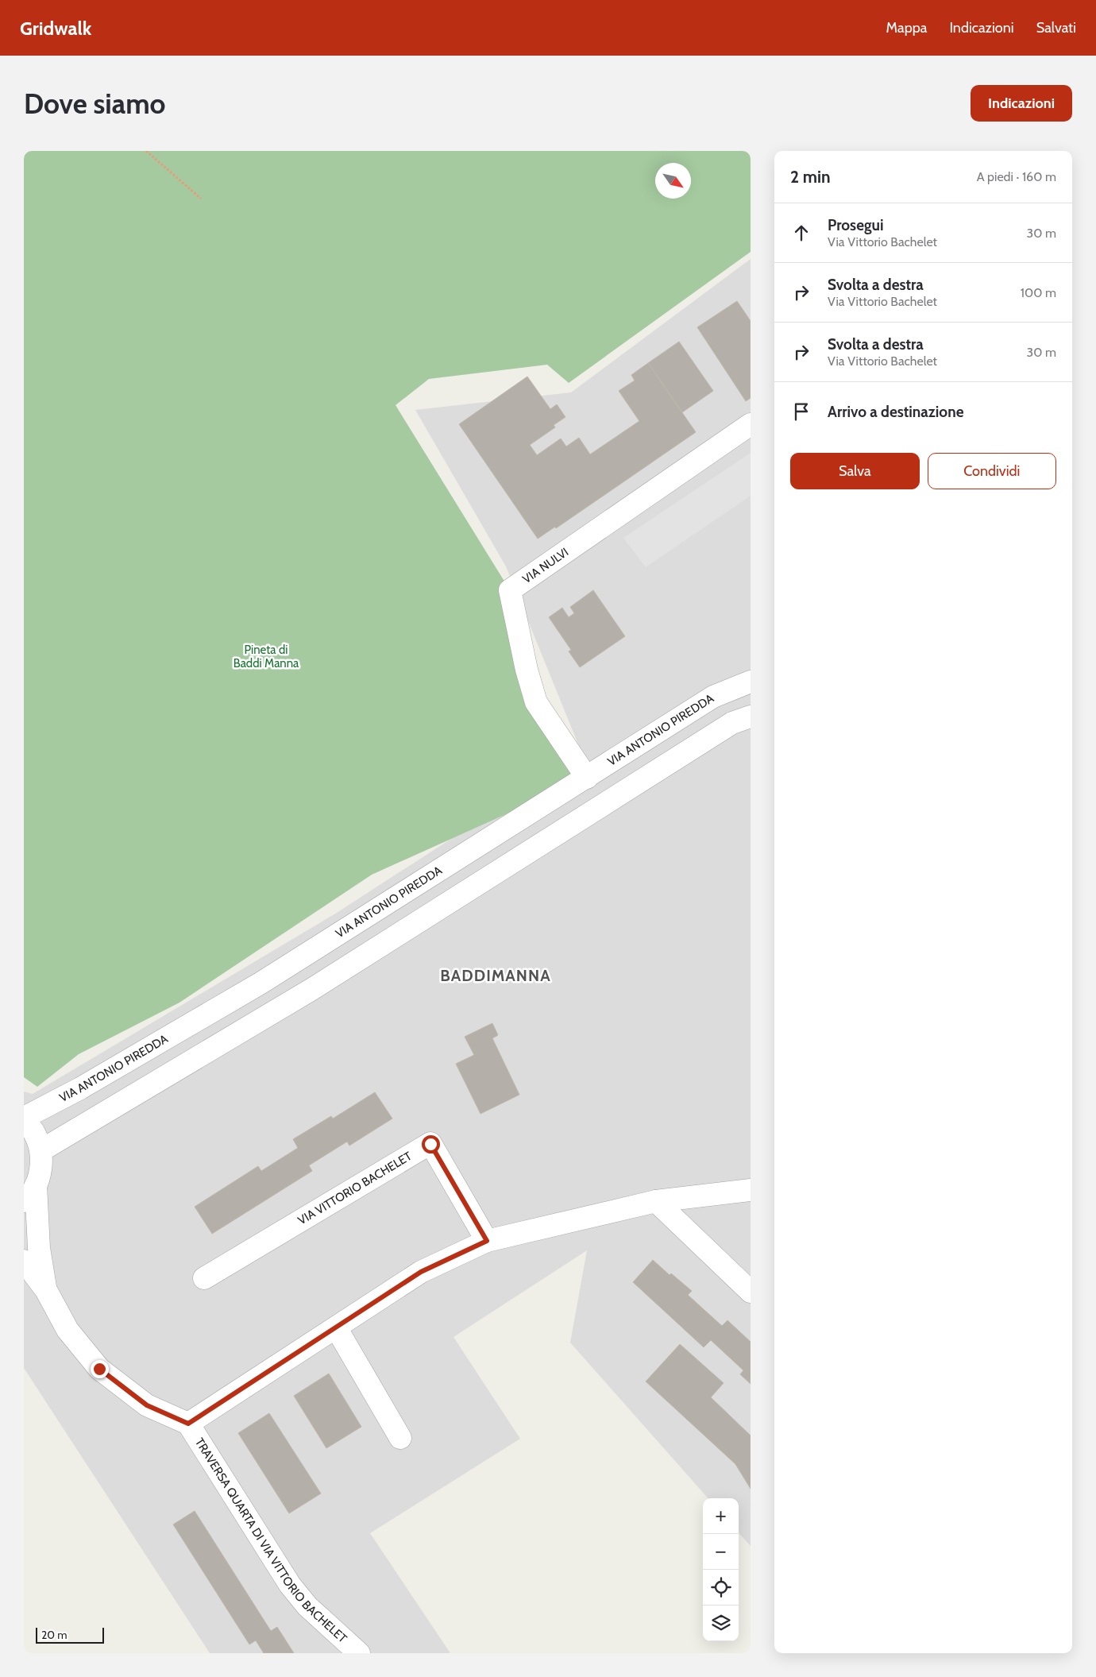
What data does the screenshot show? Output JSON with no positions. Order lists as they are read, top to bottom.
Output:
{
  "streets": {
    "street": [
      "VIA NULVI",
      "VIA ANTONIO PIREDDA",
      "VIA VITTORIO BACHELET",
      "TRAVERSA QUARTA DI VIA VITTORIO BACHELET"
    ]
  },
  "crossings": [
    ["VIA NULVI", "VIA ANTONIO PIREDDA"]
  ],
  "districts": ["BADDIMANNA"],
  "parks": ["Pineta di Baddi Manna"],
  "scale_bar": "20 m",
  "north": "bottom right",
  "page": {
    "header": "Gridwalk",
    "nav": ["Mappa", "Indicazioni", "Salvati"],
    "buttons": [
      "Indicazioni",
      ["Salva", "Condividi"]
    ],
    "title": "Dove siamo",
    "heading": ["2 min", "A piedi · 160 m"],
    "list": [
      ["Prosegui", "Via Vittorio Bachelet", "30 m"],
      ["Svolta a destra", "Via Vittorio Bachelet", "100 m"],
      ["Svolta a destra", "Via Vittorio Bachelet", "30 m"],
      "Arrivo a destinazione"
    ],
    "map_buttons": ["+", "−"],
    "scale": "20 m"
  }
}
